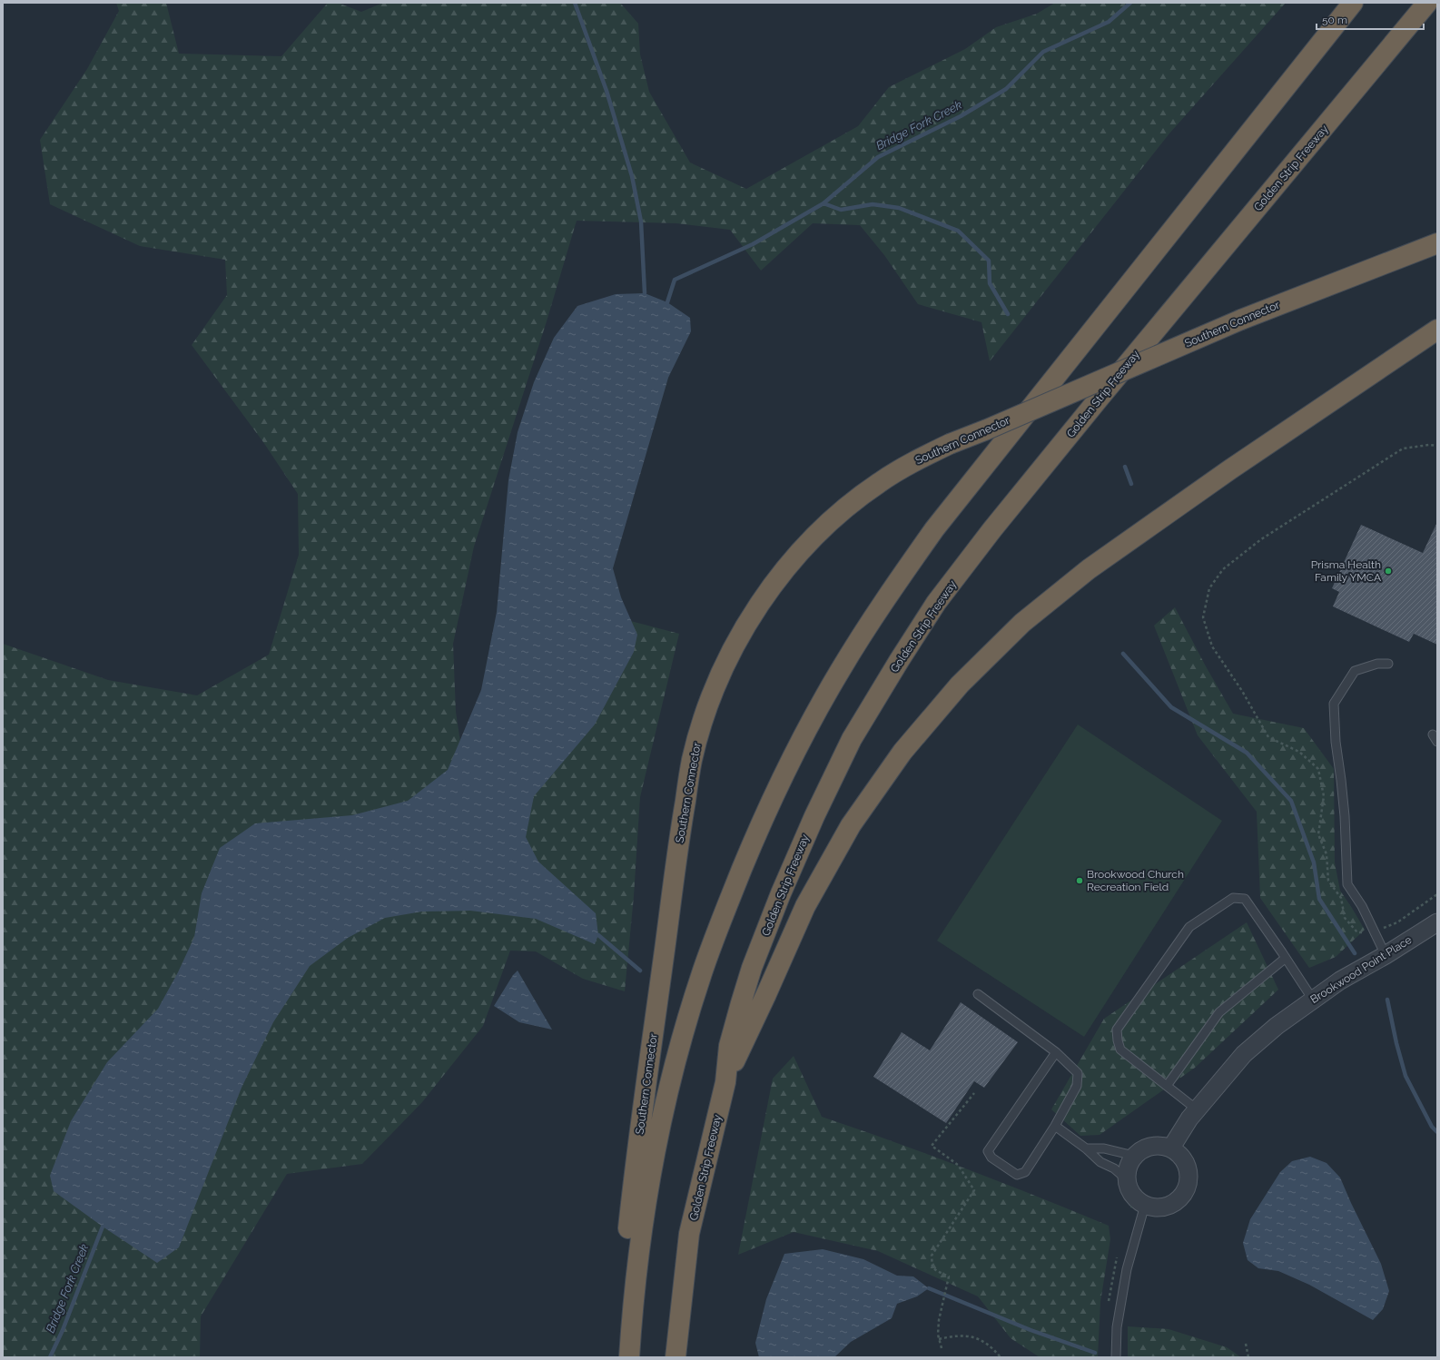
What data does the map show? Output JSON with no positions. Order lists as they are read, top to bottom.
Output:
{
  "streets": {
    "highway": ["Golden Strip Freeway", "Southern Connector"],
    "street": ["Brookwood Point Place"]
  },
  "water": ["Bridge Fork Creek"],
  "places": ["Prisma Health Family YMCA", "Brookwood Church Recreation Field"],
  "scale_bar": "50 m"
}
